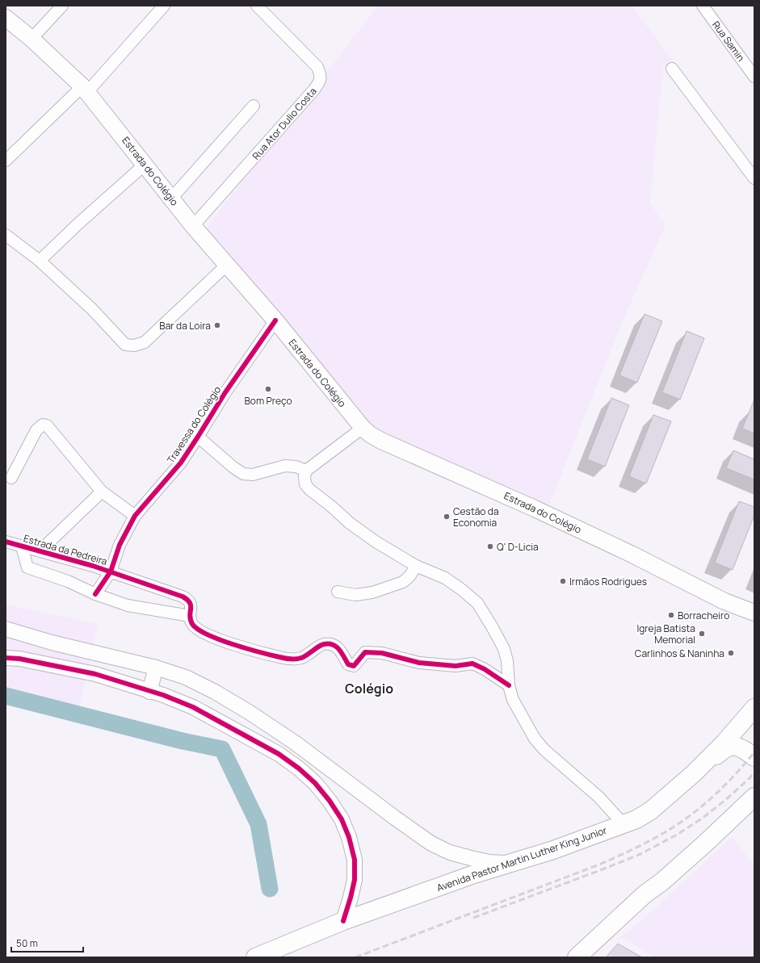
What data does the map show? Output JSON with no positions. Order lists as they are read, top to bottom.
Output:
{
  "streets": {
    "main road": ["Estrada do Colégio", "Avenida Pastor Martin Luther King Junior"],
    "street": [
      "Rua Samin",
      "Rua Ator Dulio Costa",
      "Travessa do Colégio",
      "Estrada da Pedreira"
    ]
  },
  "crossings": [
    ["Rua Ator Dulio Costa", "Estrada do Colégio"],
    ["Estrada do Colégio", "Travessa do Colégio"],
    ["Travessa do Colégio", "Estrada da Pedreira"]
  ],
  "districts": ["Colégio"],
  "places": [
    "Bar da Loira",
    "Bom Preço",
    "Cestão da Economia",
    "Q' D-Licia",
    "Irmãos Rodrigues",
    "Borracheiro",
    "Igreja Batista Memorial",
    "Carlinhos & Naninha"
  ],
  "scale_bar": "50 m"
}
